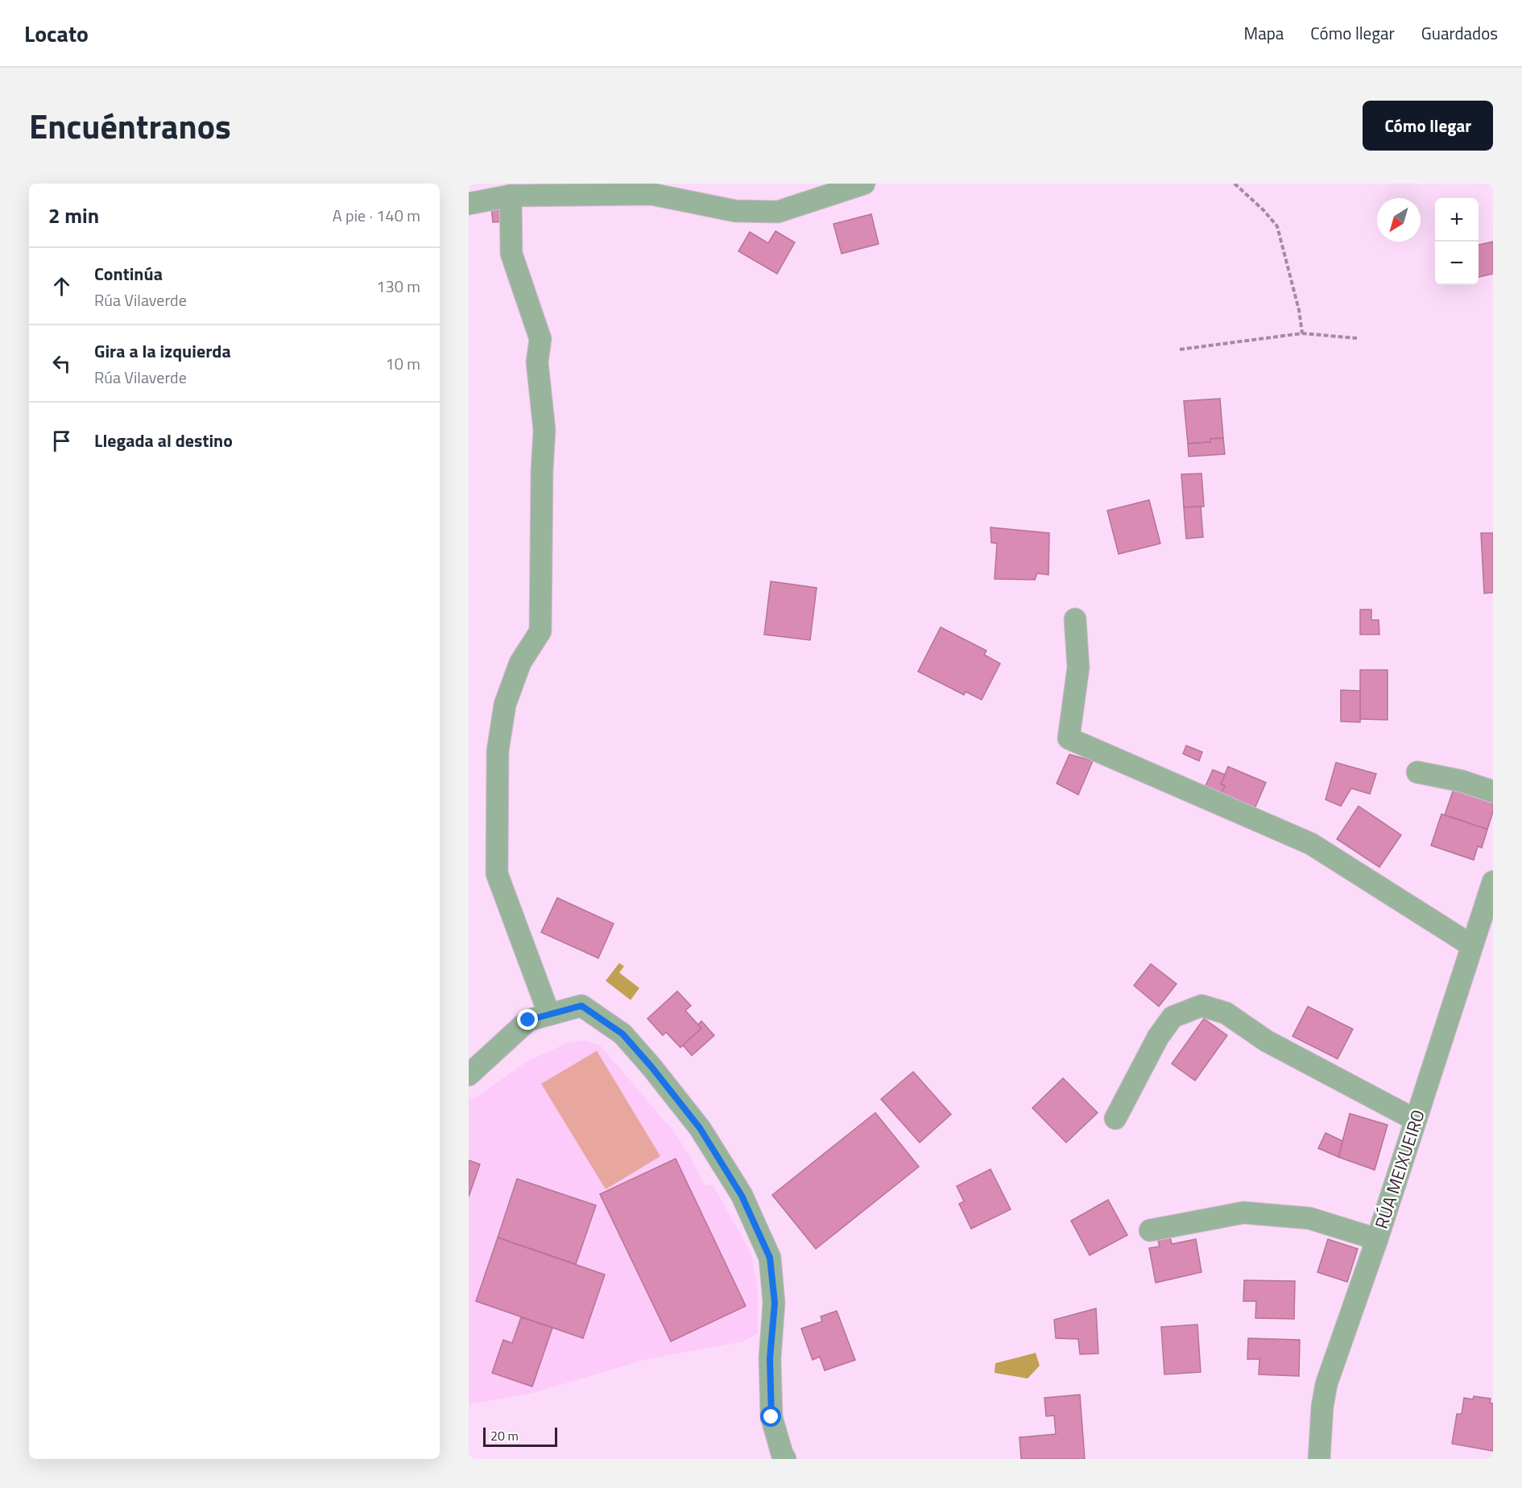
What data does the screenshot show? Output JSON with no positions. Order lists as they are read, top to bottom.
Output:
{
  "streets": {
    "street": ["RÚA MEIXUEIRO"]
  },
  "scale_bar": "20 m",
  "north": "bottom left",
  "page": {
    "header": "Locato",
    "nav": ["Mapa", "Cómo llegar", "Guardados"],
    "title": "Encuéntranos",
    "buttons": "Cómo llegar",
    "heading": ["2 min", "A pie · 140 m"],
    "map_buttons": ["+", "−"],
    "list": [
      ["Continúa", "Rúa Vilaverde", "130 m"],
      ["Gira a la izquierda", "Rúa Vilaverde", "10 m"],
      "Llegada al destino"
    ],
    "scale": "20 m"
  }
}
